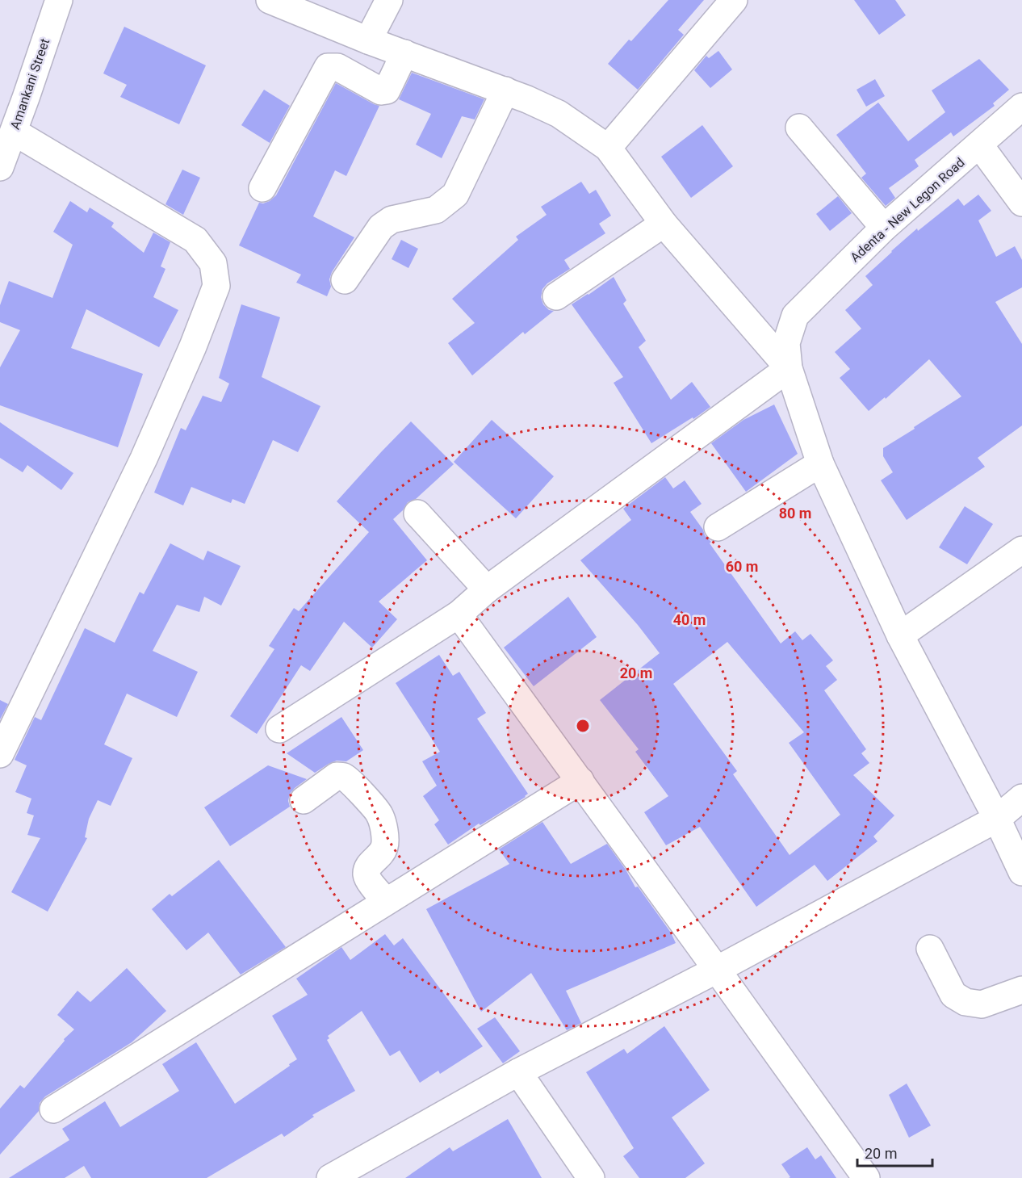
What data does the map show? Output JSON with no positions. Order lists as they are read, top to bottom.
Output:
{
  "streets": {
    "street": ["Amankani Street", "Adenta - New Legon Road"]
  },
  "scale_bar": "20 m",
  "rings": [
    "80 m",
    "60 m",
    "40 m",
    "20 m"
  ]
}
